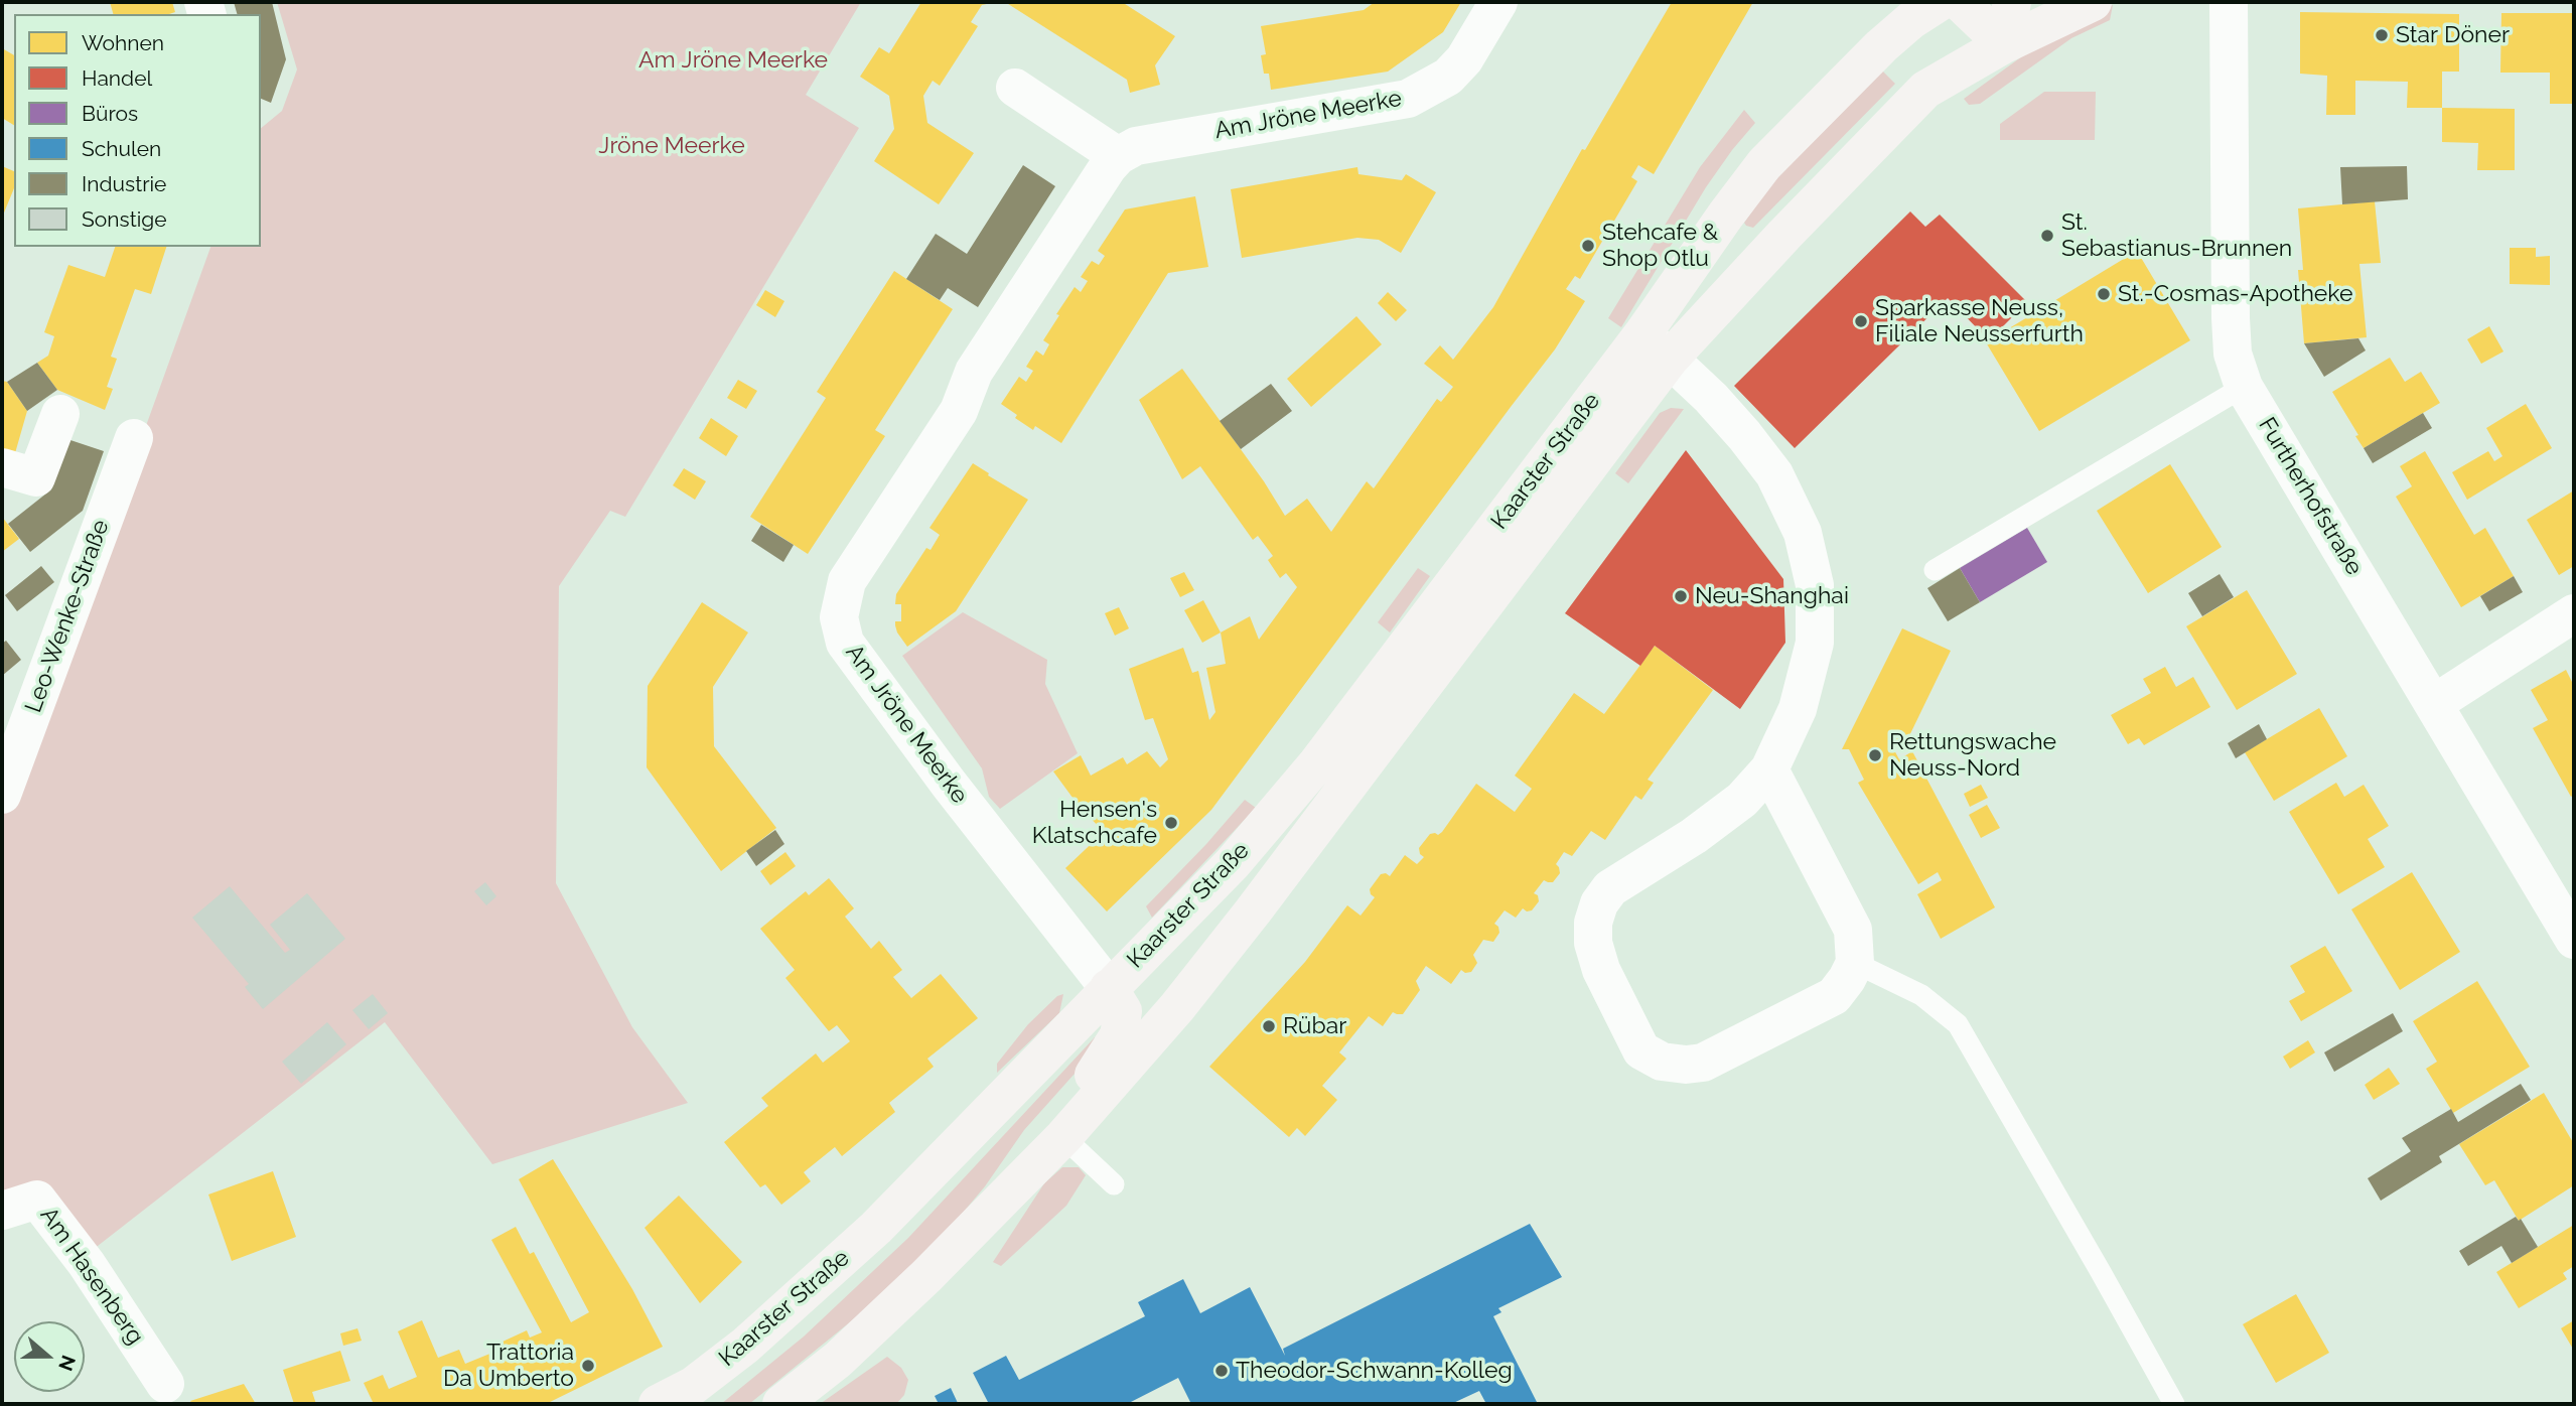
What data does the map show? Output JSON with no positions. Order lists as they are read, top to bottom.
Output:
{
  "streets": {
    "main road": ["Kaarster Straße"],
    "street": [
      "Am Jröne Meerke",
      "Furtherhofstraße",
      "Leo-Wenke-Straße",
      "Am Hasenberg"
    ]
  },
  "crossings": [
    ["Am Jröne Meerke", "Kaarster Straße"]
  ],
  "parks": ["Am Jröne Meerke", "Jröne Meerke"],
  "places": [
    "Star Döner",
    "St. Sebastianus-Brunnen",
    "Stehcafe & Shop Otlu",
    "St.-Cosmas-Apotheke",
    "Sparkasse Neuss, Filiale Neusserfurth",
    "Neu-Shanghai",
    "Rettungswache Neuss-Nord",
    "Hensen's Klatschcafe",
    "Rübar",
    "Trattoria Da Umberto",
    "Theodor-Schwann-Kolleg"
  ],
  "legend": [
    "Wohnen",
    "Handel",
    "Büros",
    "Schulen",
    "Industrie",
    "Sonstige"
  ],
  "north": "right"
}
